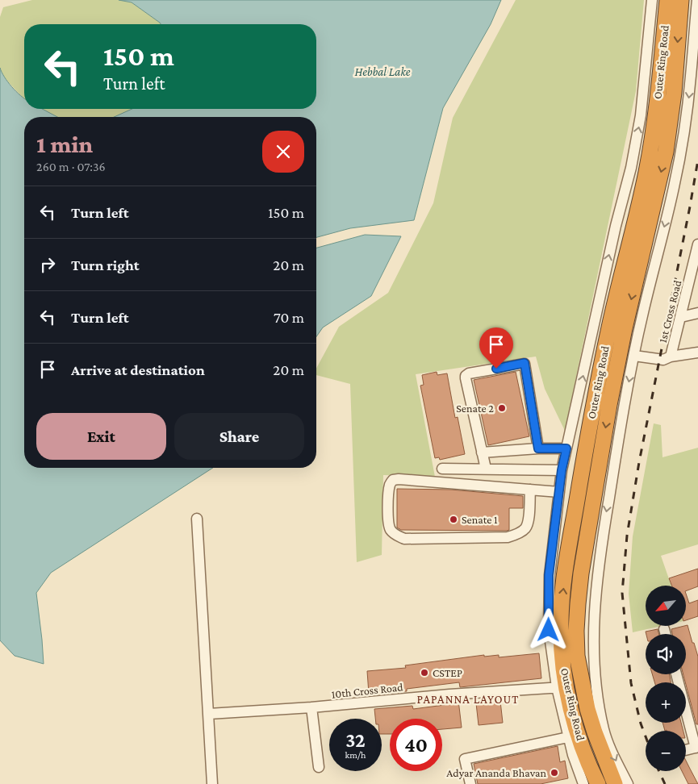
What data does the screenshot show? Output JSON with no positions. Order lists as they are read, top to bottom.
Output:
{
  "streets": {
    "highway": ["Outer Ring Road"],
    "street": ["1st Cross Road", "10th Cross Road"]
  },
  "crossings": [
    ["Outer Ring Road", "10th Cross Road"]
  ],
  "districts": ["PAPANNA LAYOUT"],
  "water": ["Hebbal Lake"],
  "places": [
    "Senate 2",
    "Senate 1",
    "CSTEP",
    "Adyar Ananda Bhavan"
  ],
  "north": "bottom left",
  "page": {
    "turn": ["150 m", "Turn left"],
    "heading": ["1 min", "260 m · 07:36"],
    "list": [
      {
        "name": "Turn left",
        "value": "150 m"
      },
      {
        "name": "Turn right",
        "value": "20 m"
      },
      {
        "name": "Turn left",
        "value": "70 m"
      },
      {
        "name": "Arrive at destination",
        "value": "20 m"
      }
    ],
    "buttons": ["Exit", "Share"],
    "map_buttons": ["+", "−"],
    "speed": "32 km/h",
    "limit": "40"
  }
}
